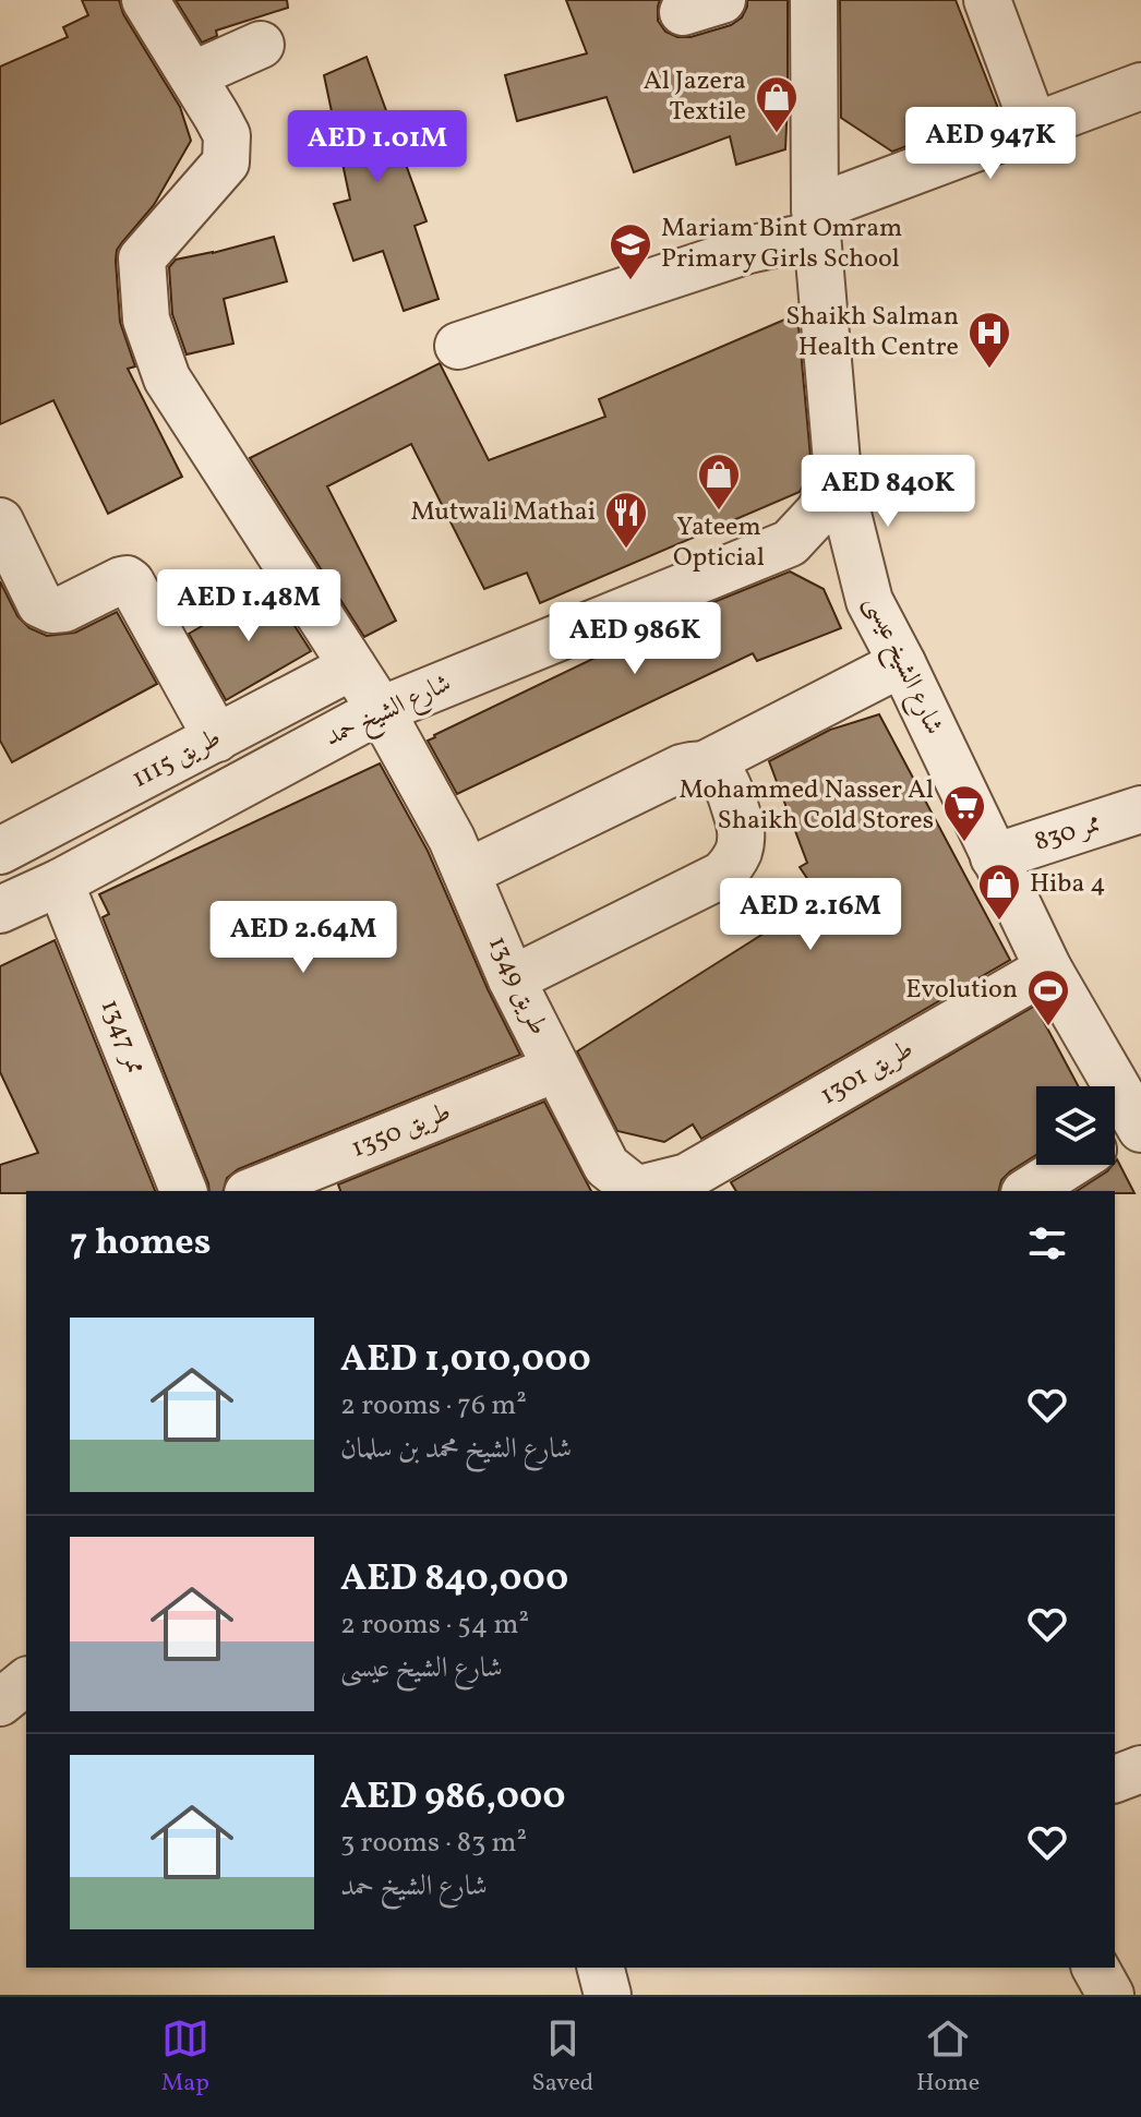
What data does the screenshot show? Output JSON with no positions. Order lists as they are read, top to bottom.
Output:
{
  "streets": {
    "street": [
      "شارع الشيخ عيسى",
      "شارع الشيخ حمد",
      "طريق 1115",
      "ممر 830",
      "طريق 1349",
      "ممر 1347",
      "طريق 1301",
      "طريق 1350"
    ]
  },
  "crossings": [
    ["شارع الشيخ عيسى", "شارع الشيخ حمد"],
    ["شارع الشيخ عيسى", "ممر 830"],
    ["شارع الشيخ عيسى", "طريق 1301"],
    ["شارع الشيخ حمد", "طريق 1349"],
    ["شارع الشيخ حمد", "ممر 1347"],
    ["طريق 1115", "طريق 1349"],
    ["طريق 1349", "طريق 1301"],
    ["طريق 1349", "طريق 1350"]
  ],
  "places": {
    "shop": ["Al Jazera Textile", "Yateem Opticial", "Hiba 4"],
    "school or university": ["Mariam Bint Omram Primary Girls School"],
    "hospital": ["Shaikh Salman Health Centre"],
    "restaurant": ["Mutwali Mathai"],
    "supermarket": ["Mohammed Nasser Al Shaikh Cold Stores"],
    "sports": ["Evolution"]
  },
  "page": {
    "price": [
      "AED 947K",
      "AED 1.01M",
      "AED 840K",
      "AED 1.48M",
      "AED 986K",
      "AED 2.16M",
      "AED 2.64M"
    ],
    "heading": "7 homes",
    "list": [
      {
        "name": "AED 1,010,000",
        "note": "2 rooms · 76 m² · شارع الشيخ محمد بن سلمان"
      },
      {
        "name": "AED 840,000",
        "note": "2 rooms · 54 m² · شارع الشيخ عيسى"
      },
      {
        "name": "AED 986,000",
        "note": "3 rooms · 83 m² · شارع الشيخ حمد"
      }
    ],
    "tabs": ["Map", "Saved", "Home"]
  }
}
